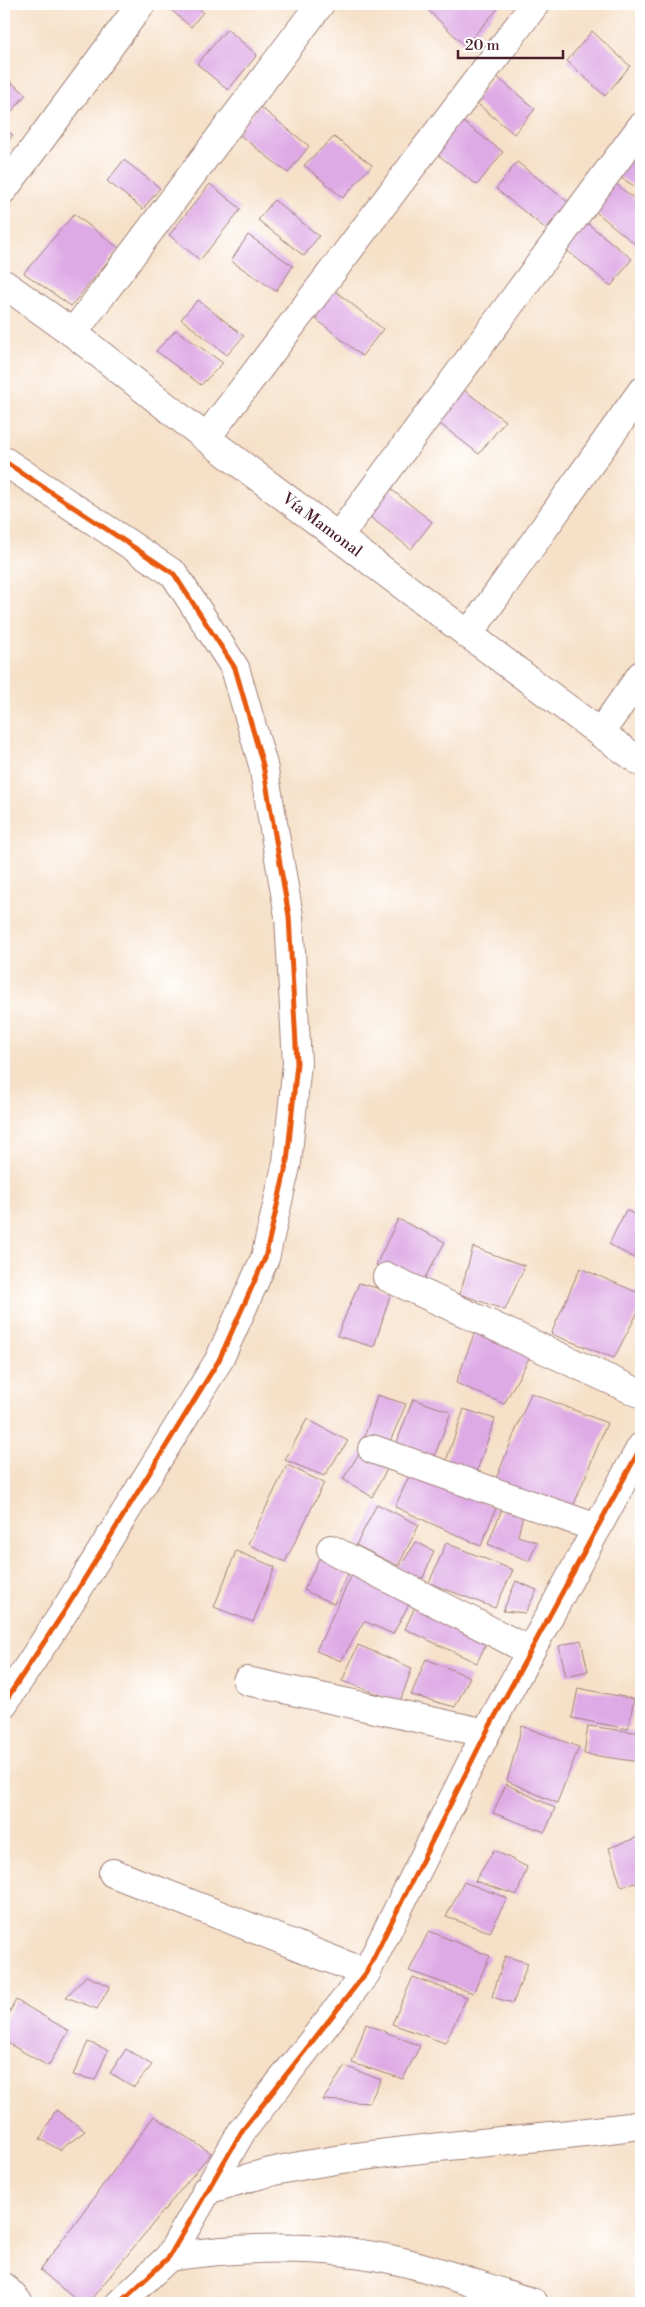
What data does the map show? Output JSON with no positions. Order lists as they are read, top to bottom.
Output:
{
  "streets": {
    "street": ["Vía Mamonal"]
  },
  "scale_bar": "20 m"
}
